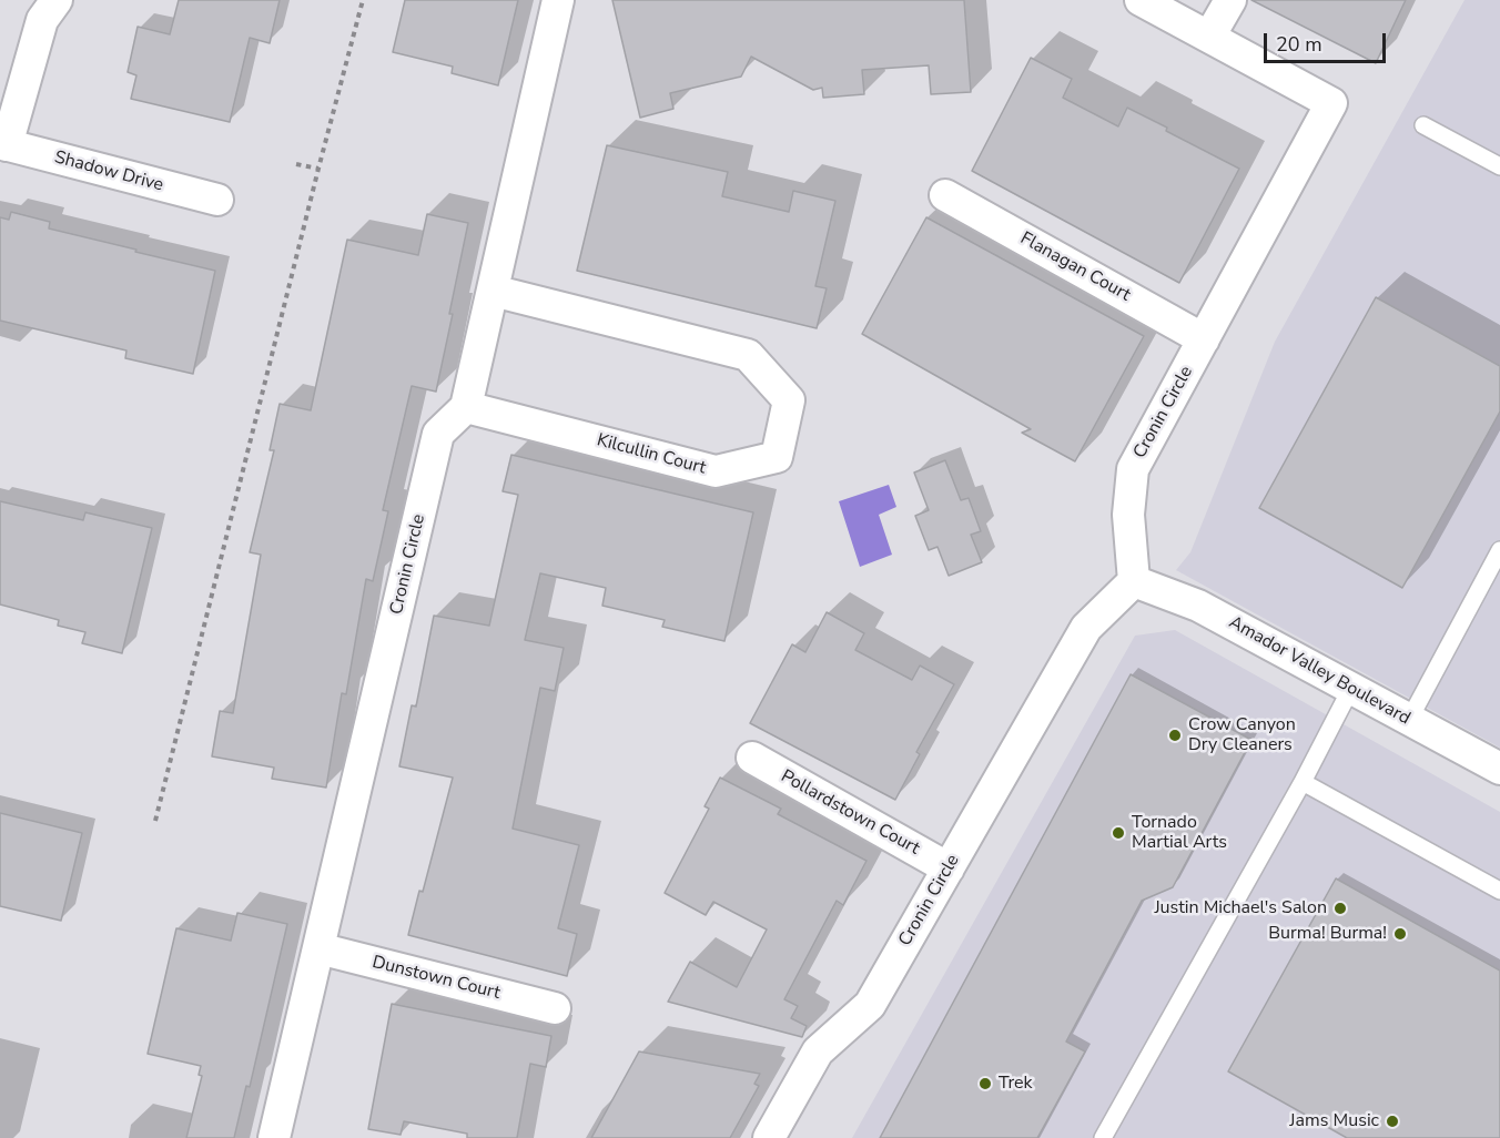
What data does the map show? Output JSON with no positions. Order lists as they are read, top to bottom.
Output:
{
  "streets": {
    "street": [
      "Shadow Drive",
      "Flanagan Court",
      "Cronin Circle",
      "Kilcullin Court",
      "Amador Valley Boulevard",
      "Pollardstown Court",
      "Dunstown Court"
    ]
  },
  "crossings": [
    ["Flanagan Court", "Cronin Circle"],
    ["Cronin Circle", "Kilcullin Court"],
    ["Cronin Circle", "Amador Valley Boulevard"],
    ["Cronin Circle", "Pollardstown Court"],
    ["Cronin Circle", "Dunstown Court"]
  ],
  "places": [
    "Crow Canyon Dry Cleaners",
    "Tornado Martial Arts",
    "Justin Michael's Salon",
    "Burma! Burma!",
    "Trek",
    "Jams Music"
  ],
  "scale_bar": "20 m"
}
